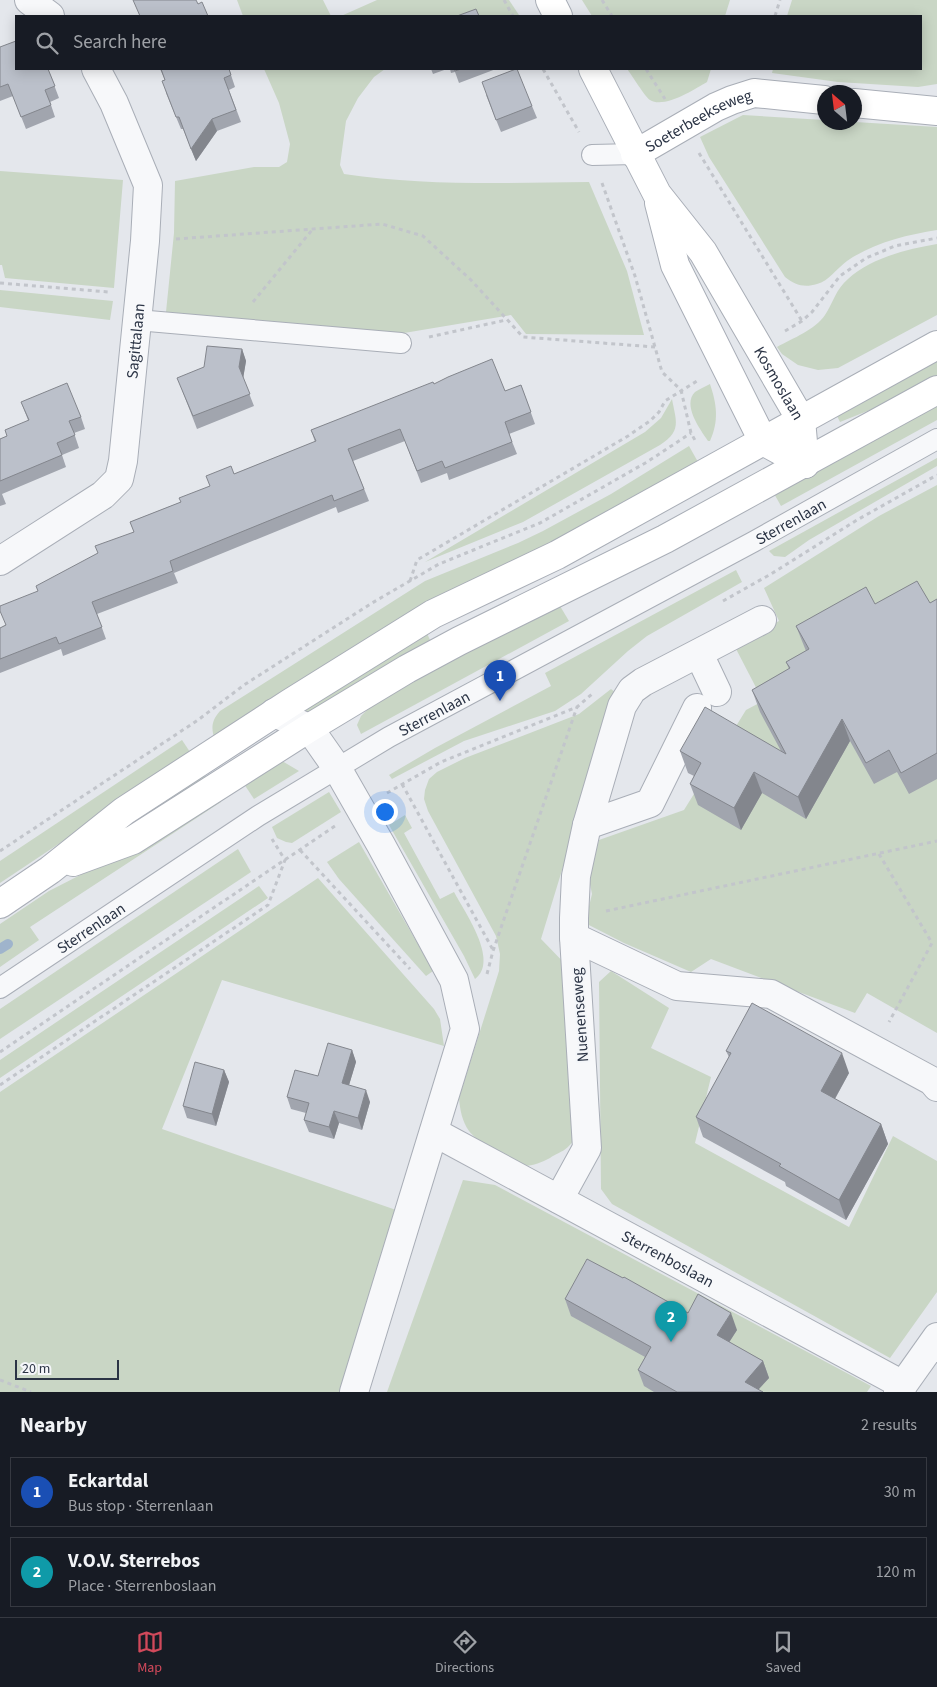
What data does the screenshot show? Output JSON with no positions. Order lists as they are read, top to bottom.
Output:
{
  "streets": {
    "main road": ["Soeterbeekseweg", "Kosmoslaan"],
    "street": ["Sagittalaan", "Nuenenseweg", "Sterrenboslaan"],
    "lane": ["Sterrenlaan"]
  },
  "crossings": [
    ["Soeterbeekseweg", "Kosmoslaan"],
    ["Nuenenseweg", "Sterrenboslaan"]
  ],
  "scale_bar": "20 m",
  "north": "top left",
  "page": {
    "search": "Search here",
    "pins": ["1", "2"],
    "scale": "20 m",
    "heading": ["Nearby", "2 results"],
    "list": [
      {
        "mark": "1",
        "name": "Eckartdal",
        "note": "Bus stop · Sterrenlaan",
        "value": "30 m"
      },
      {
        "mark": "2",
        "name": "V.O.V. Sterrebos",
        "note": "Place · Sterrenboslaan",
        "value": "120 m"
      }
    ],
    "nav": ["Map", "Directions", "Saved"]
  }
}
